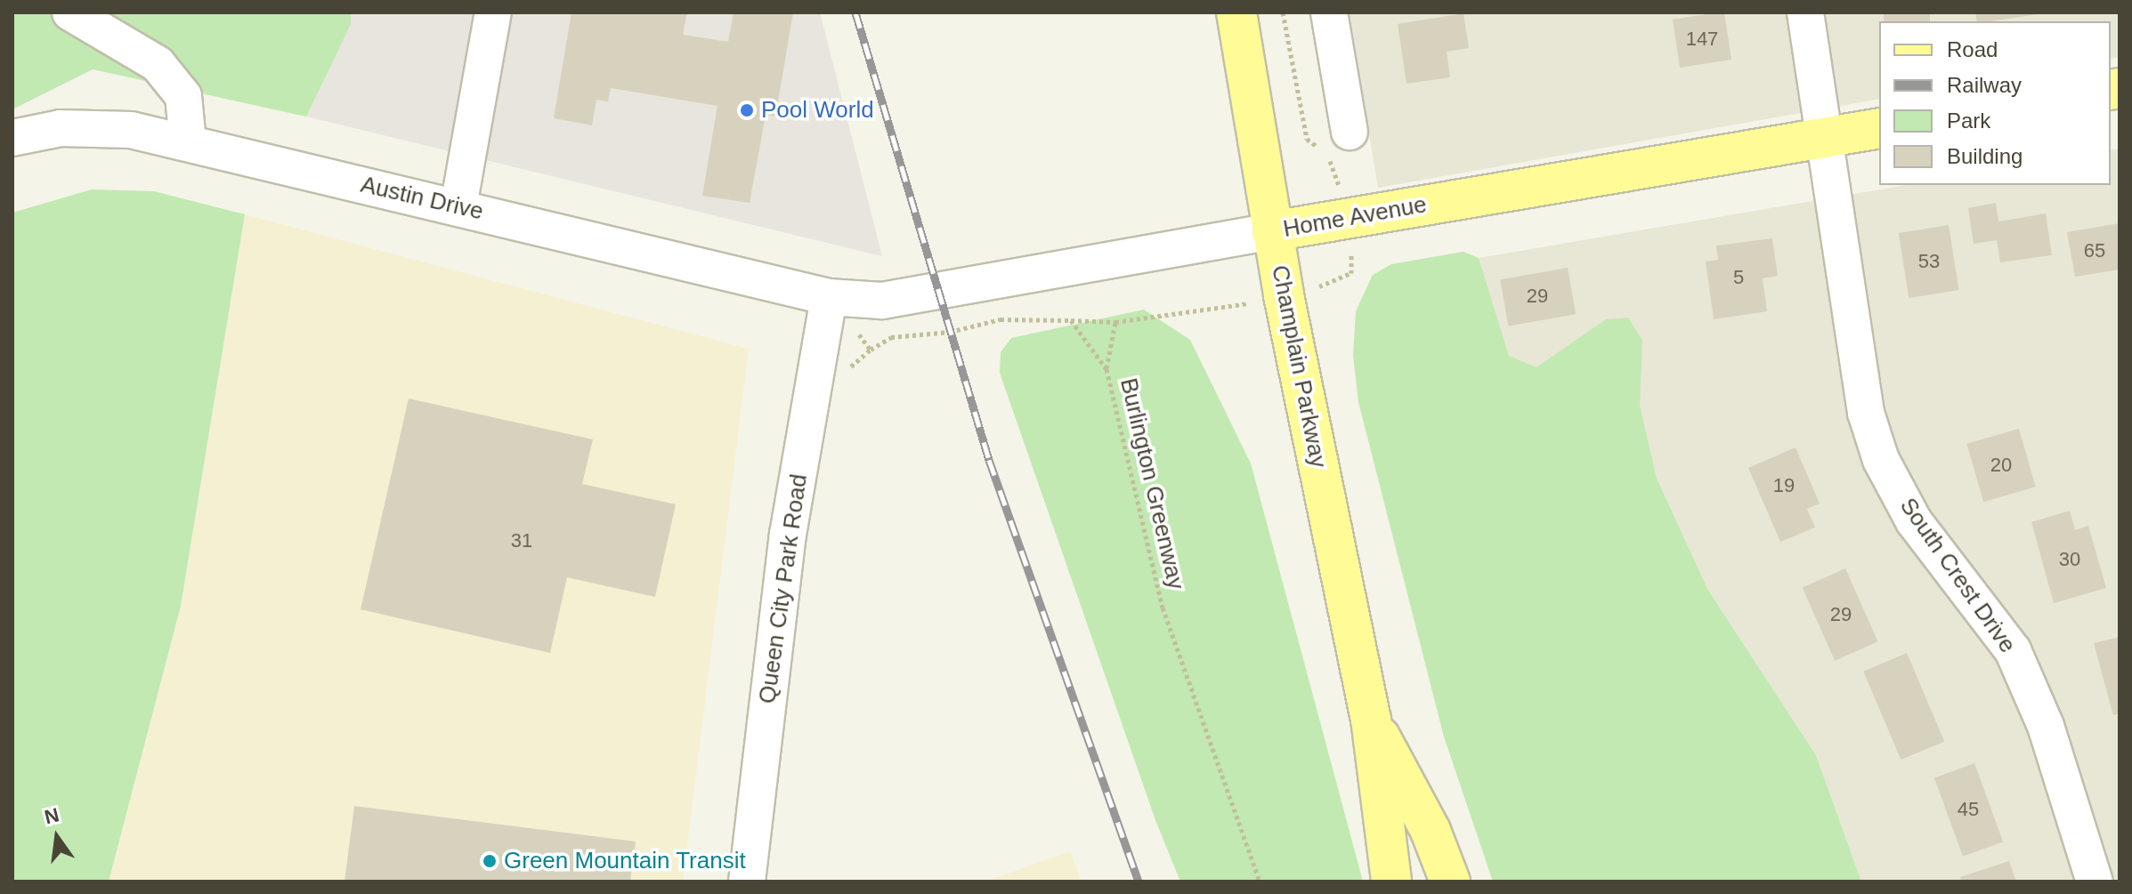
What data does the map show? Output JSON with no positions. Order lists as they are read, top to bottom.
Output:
{
  "streets": {
    "main road": ["Home Avenue", "Champlain Parkway"],
    "street": ["Austin Drive", "South Crest Drive", "Queen City Park Road"],
    "path": ["Burlington Greenway"]
  },
  "crossings": [
    ["Austin Drive", "Home Avenue"],
    ["Austin Drive", "Queen City Park Road"],
    ["Home Avenue", "Champlain Parkway"],
    ["Home Avenue", "South Crest Drive"],
    ["Home Avenue", "Queen City Park Road"]
  ],
  "places": ["Pool World", "Green Mountain Transit"],
  "house_numbers": [
    "147",
    "65",
    "53",
    "5",
    "29",
    "20",
    "19",
    "31",
    "30",
    "29",
    "45"
  ],
  "legend": [
    "Road",
    "Railway",
    "Park",
    "Building"
  ],
  "north": "top"
}
